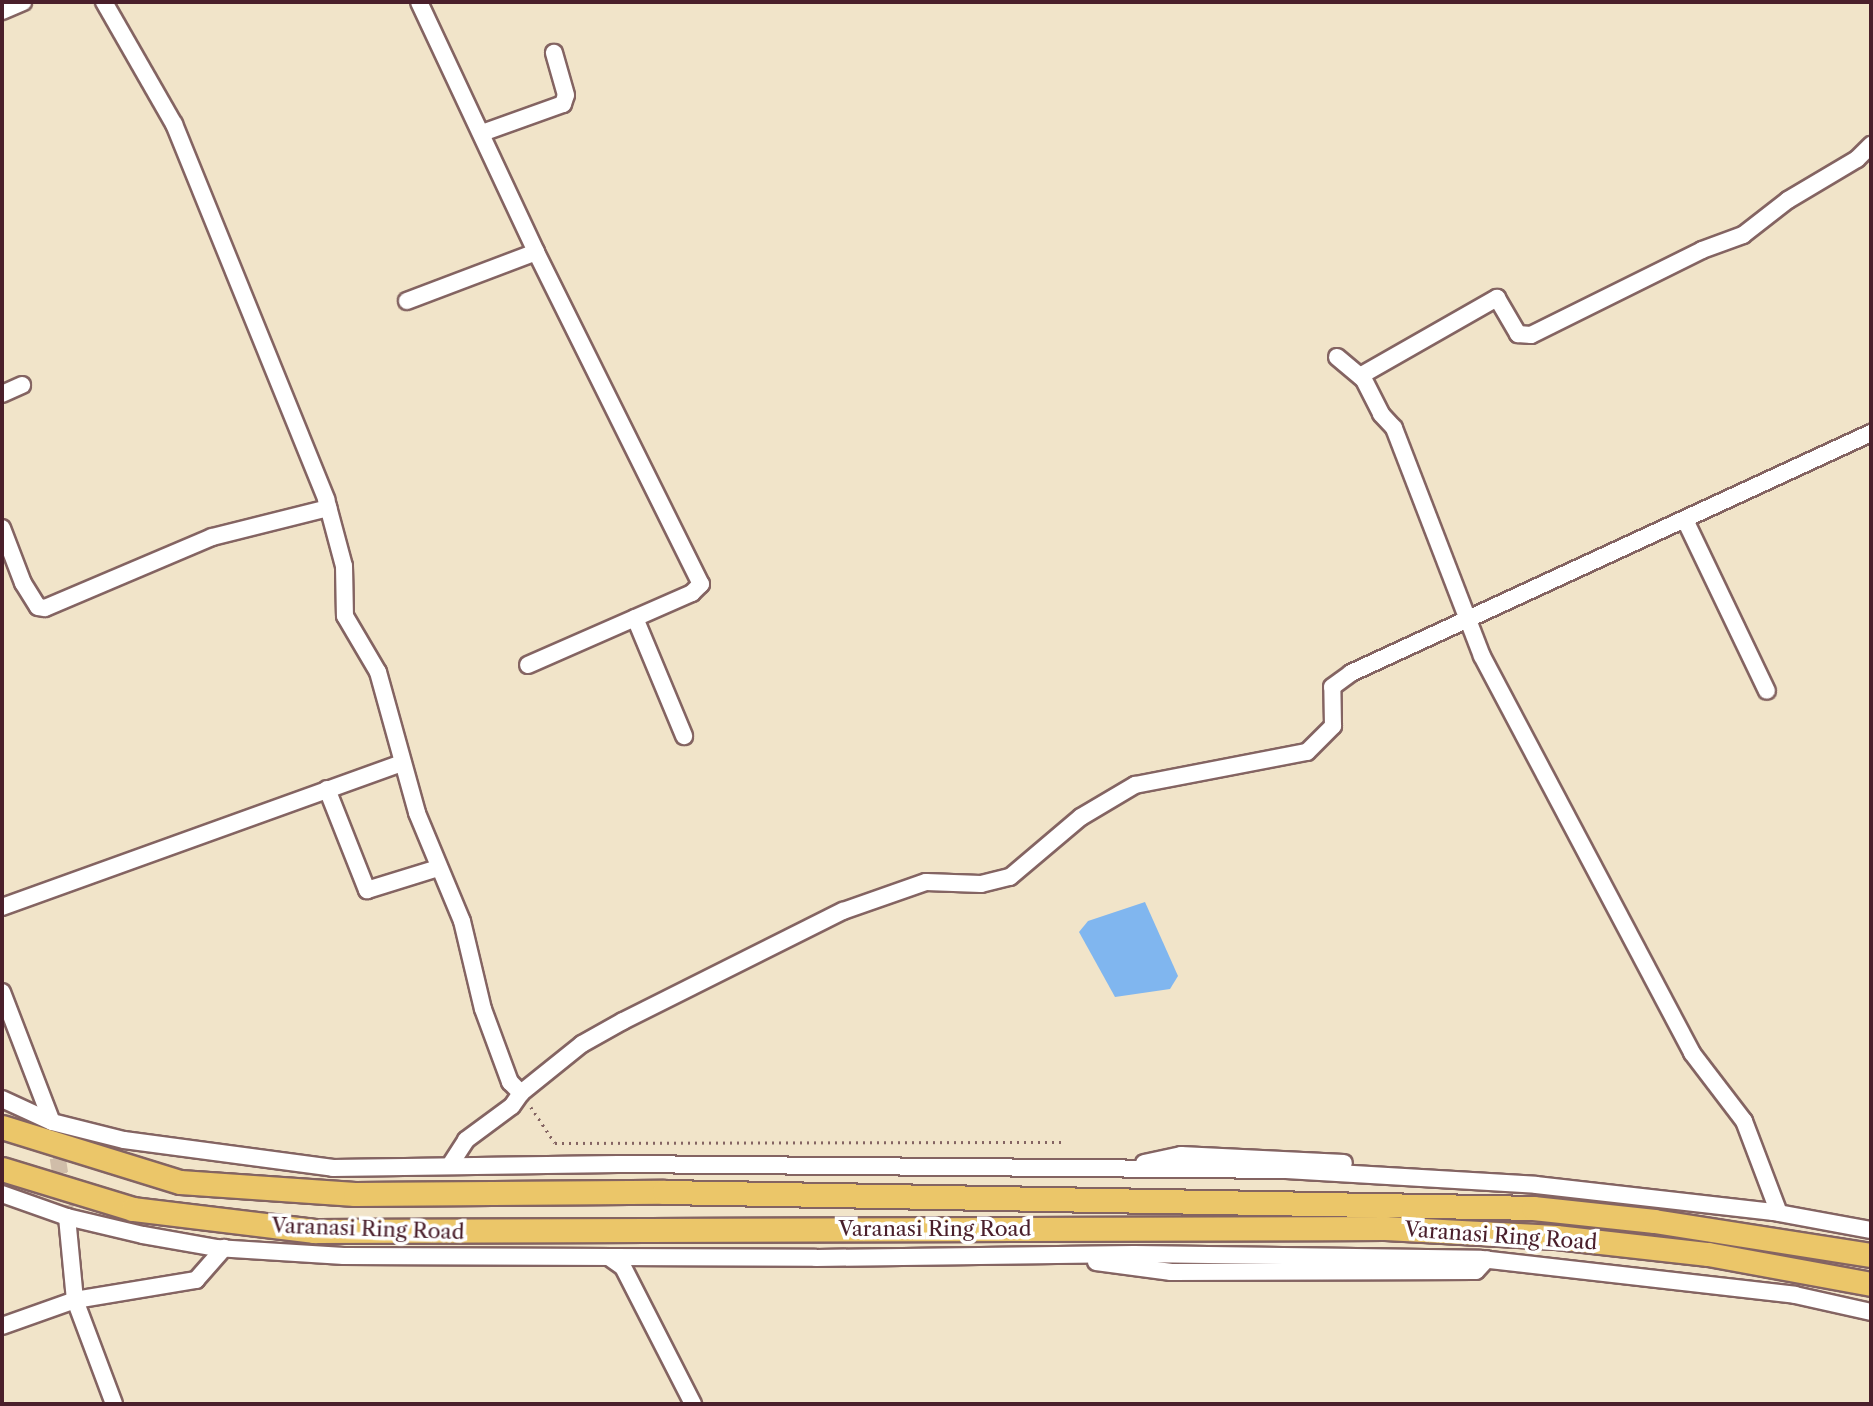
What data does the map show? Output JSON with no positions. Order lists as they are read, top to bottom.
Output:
{
  "streets": {
    "highway": ["Varanasi Ring Road"]
  }
}
